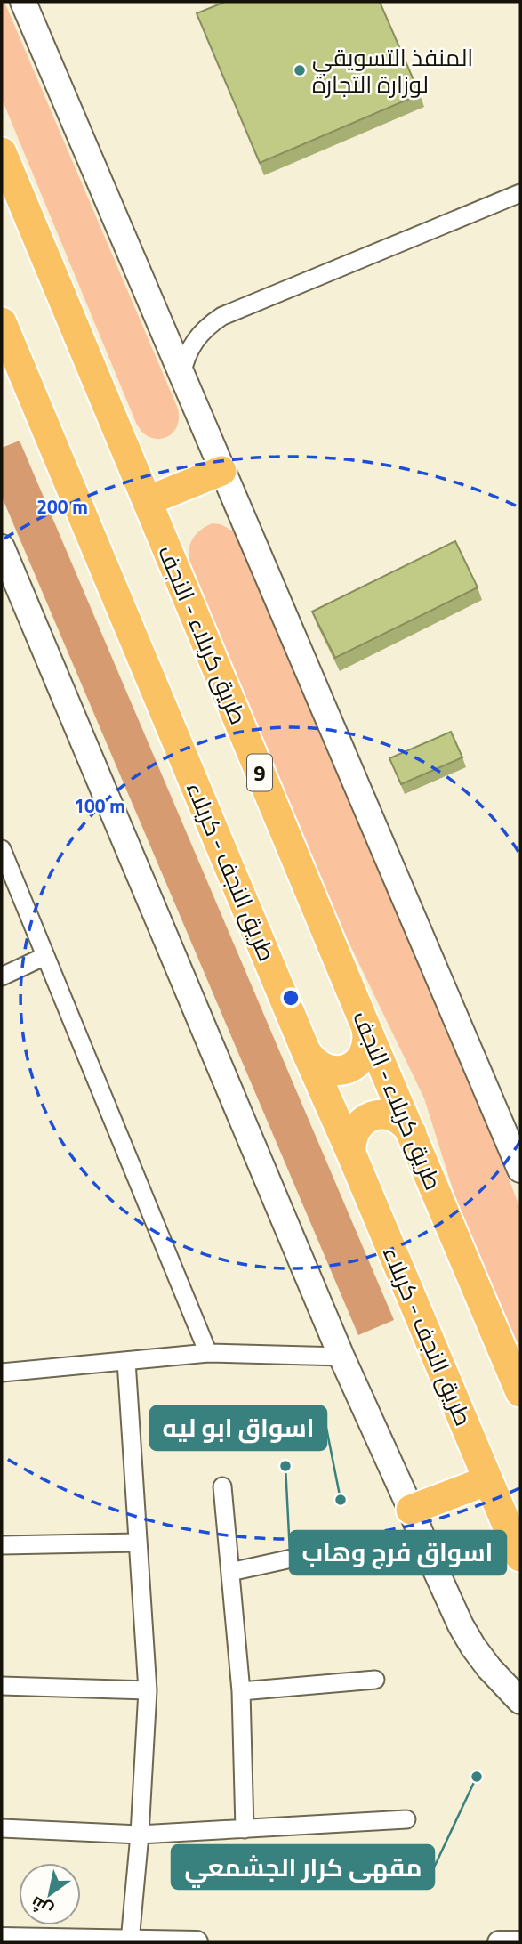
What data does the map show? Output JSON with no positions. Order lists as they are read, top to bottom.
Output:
{
  "streets": {
    "highway": ["طريق كربلاء - النجف", "9", "طريق النجف - كربلاء"]
  },
  "places": [
    "المنفذ التسويقي لوزارة التجارة",
    "اسواق فرج وهاب",
    "اسواق ابو ليه",
    "مقهى كرار الجشمعي"
  ],
  "north": "bottom left",
  "rings": ["200 m", "100 m"]
}
